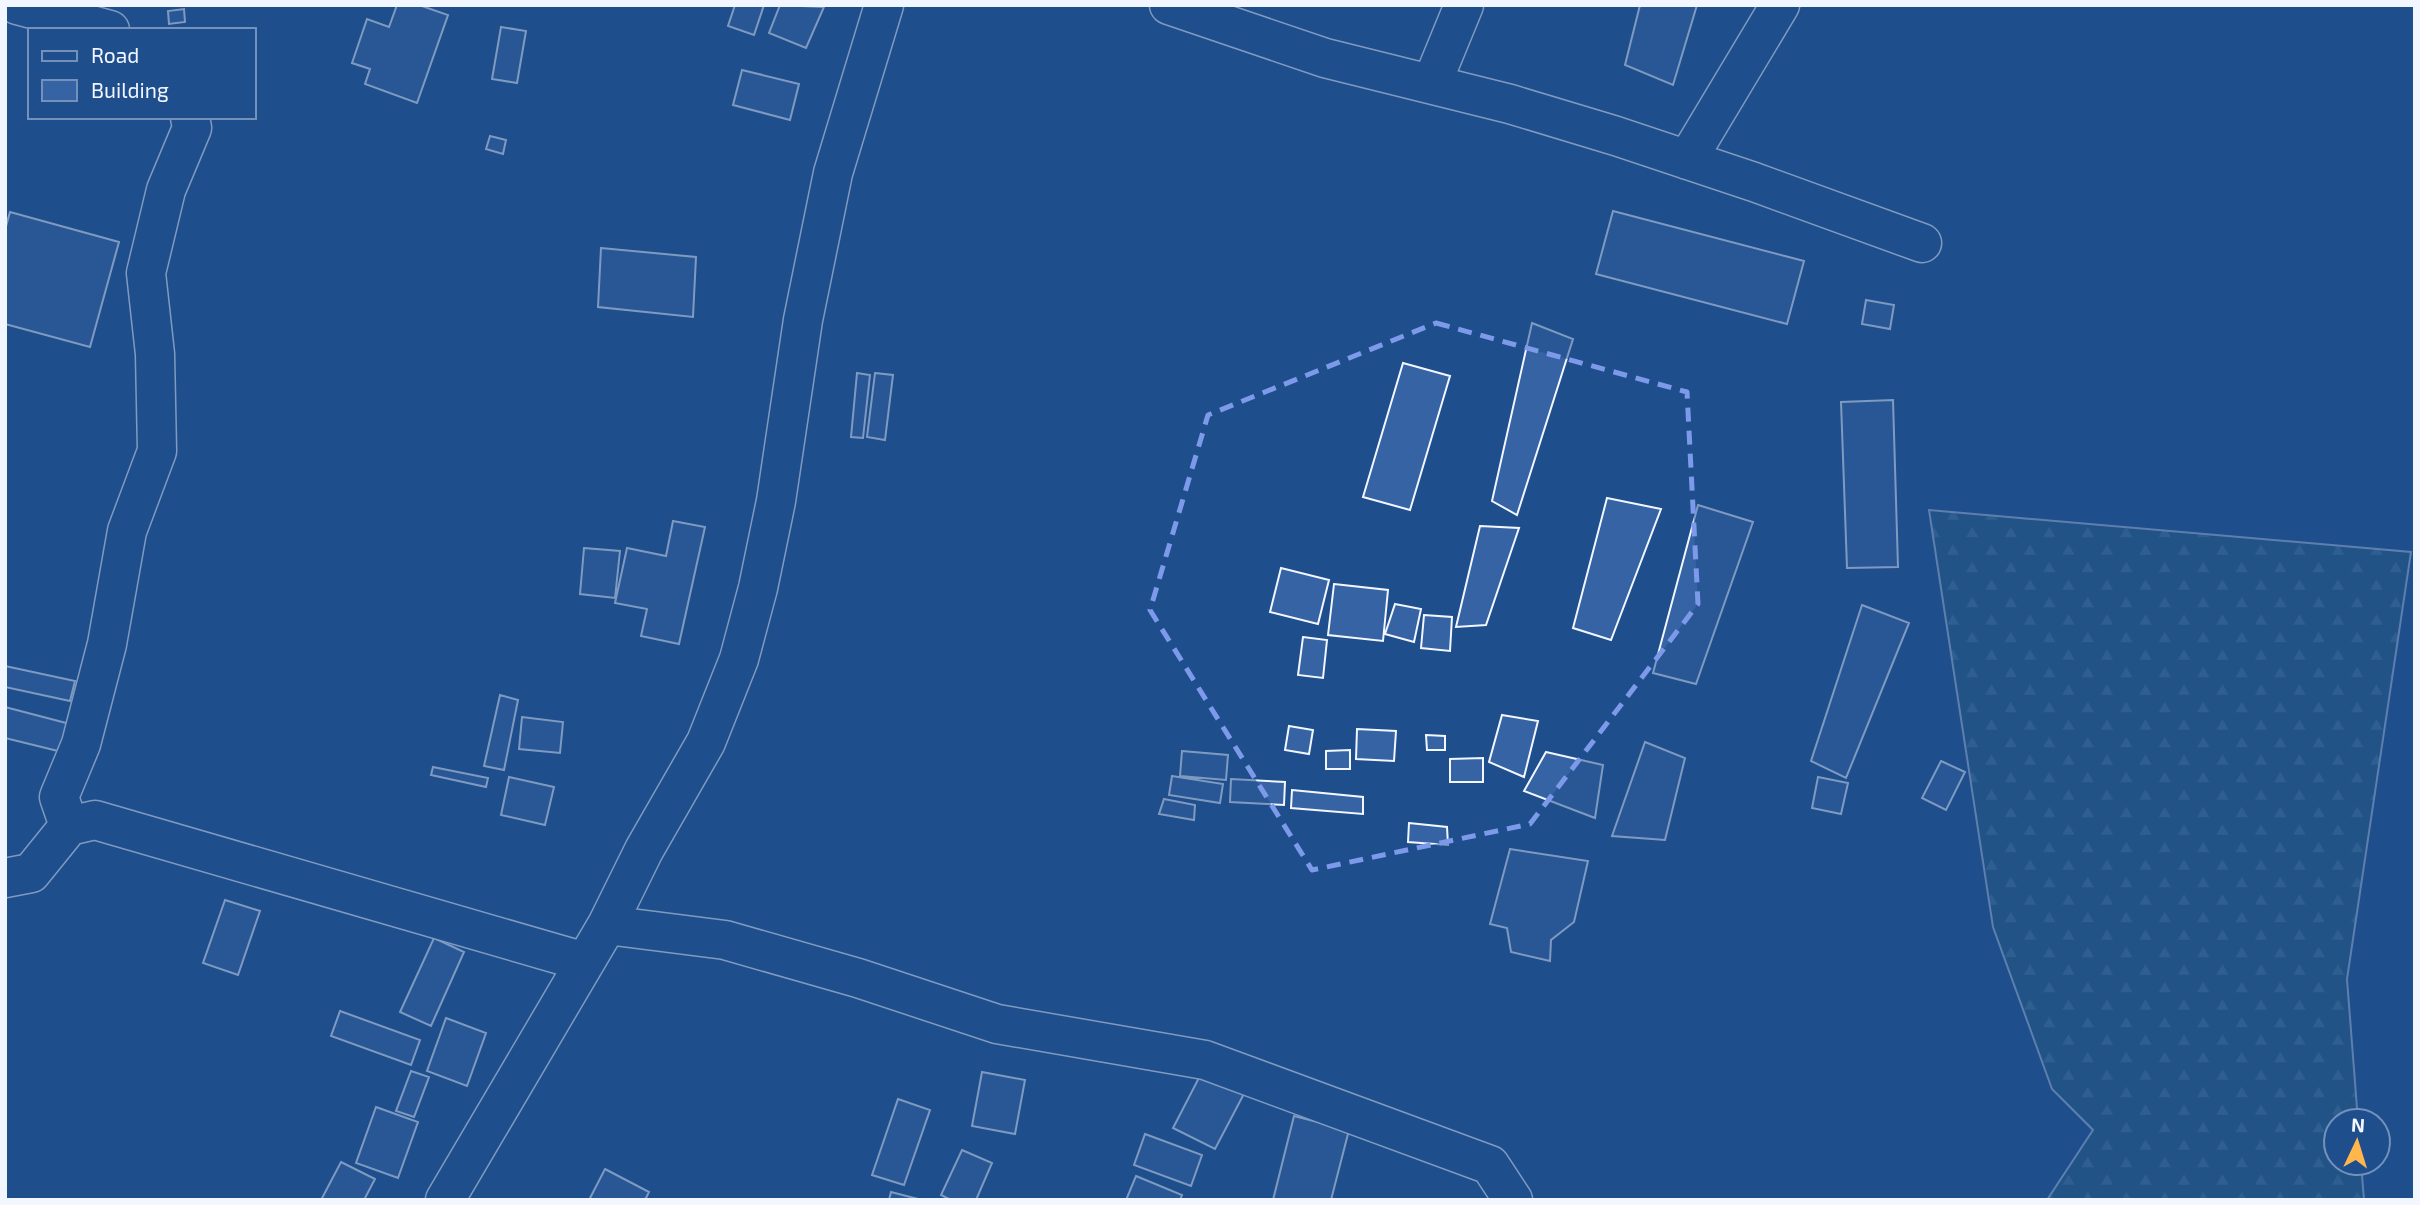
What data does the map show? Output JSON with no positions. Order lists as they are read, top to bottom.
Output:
{
  "legend": ["Road", "Building"],
  "north": "top"
}
